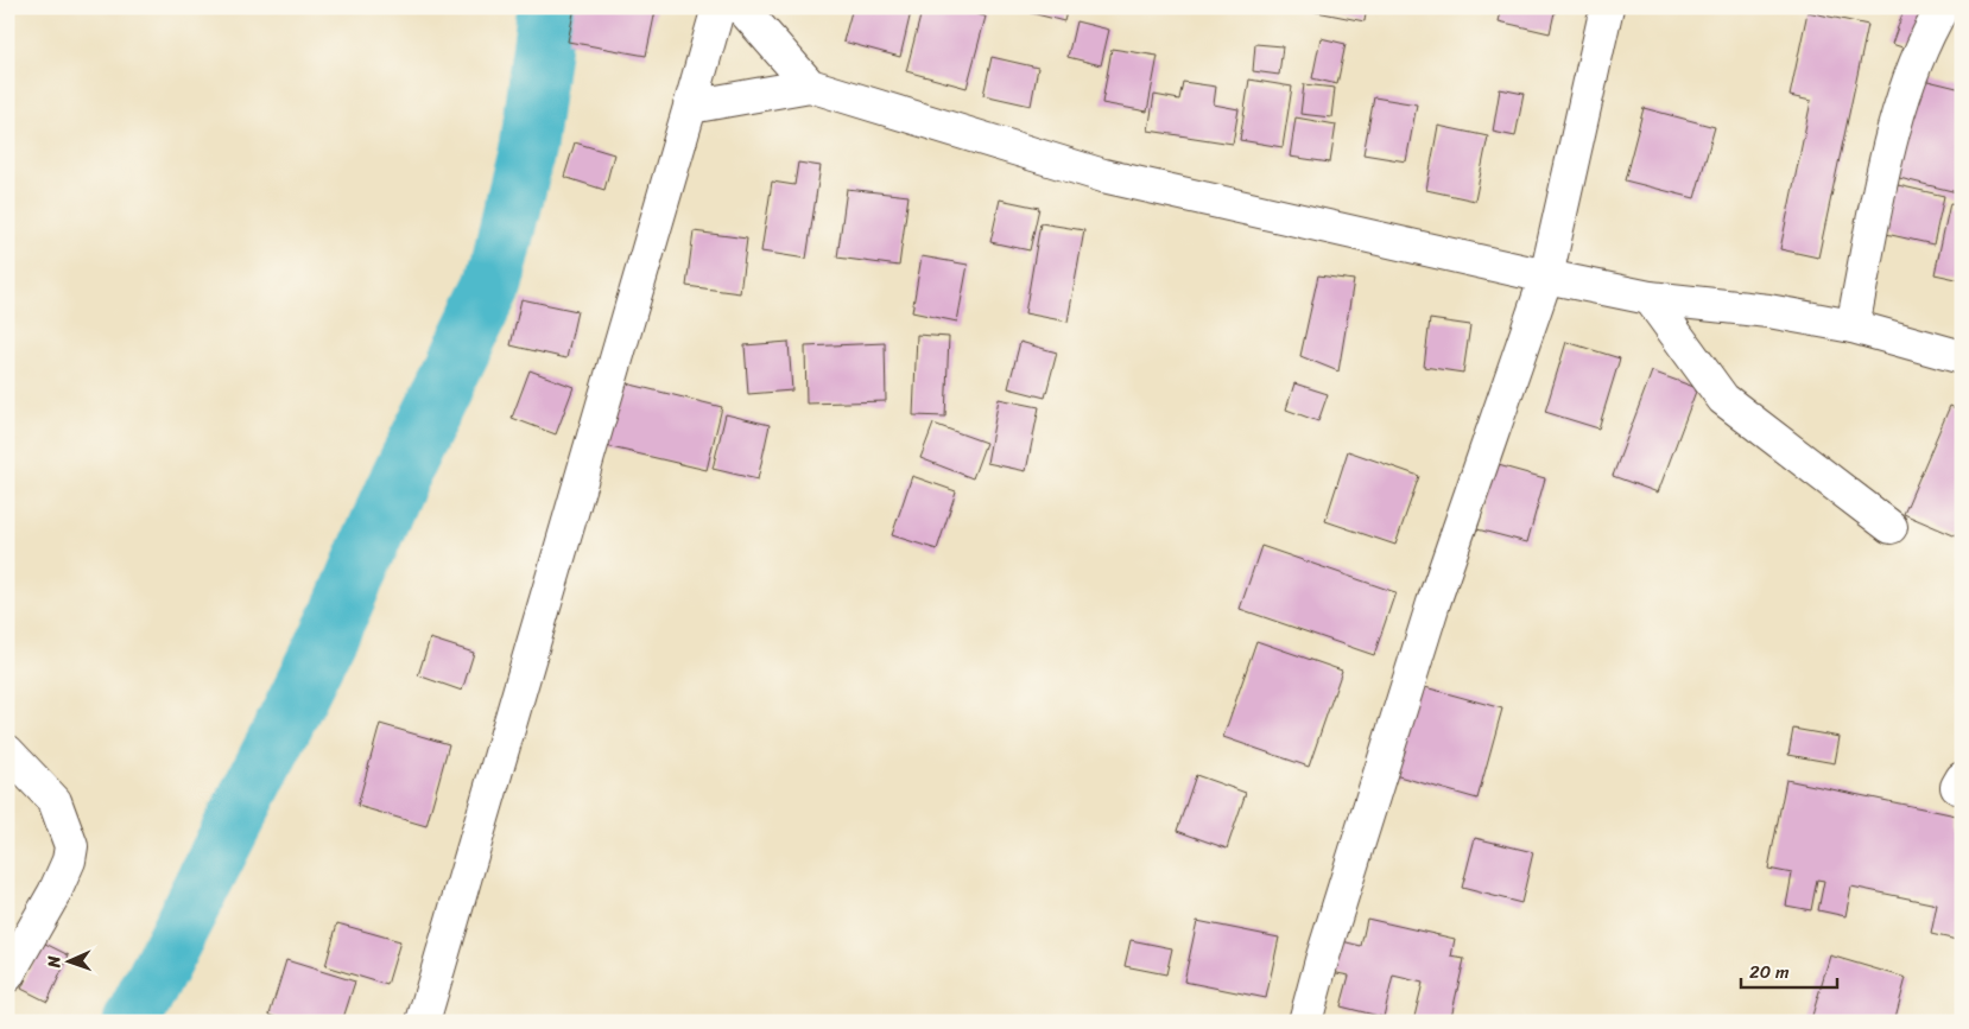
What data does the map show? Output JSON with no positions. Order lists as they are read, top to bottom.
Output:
{
  "scale_bar": "20 m",
  "north": "left"
}
